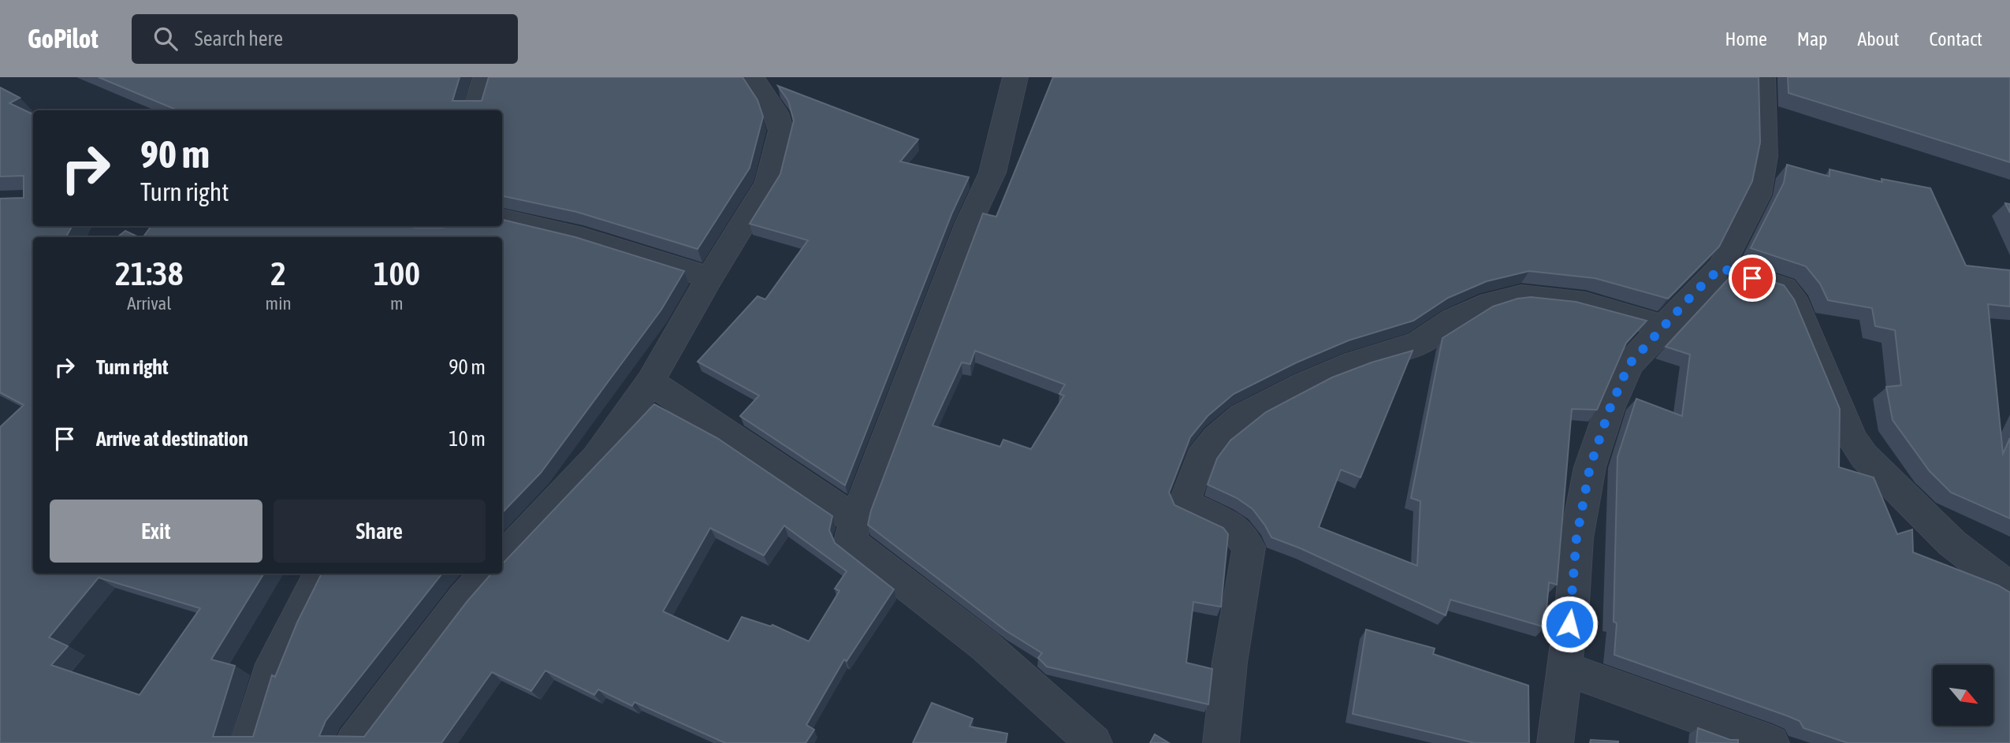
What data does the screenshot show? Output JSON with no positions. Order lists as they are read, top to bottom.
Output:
{
  "north": "bottom right",
  "page": {
    "header": "GoPilot",
    "search": "Search here",
    "nav": [
      "Home",
      "Map",
      "About",
      "Contact"
    ],
    "turn": ["90 m", "Turn right"],
    "eta": [
      "21:38",
      "Arrival",
      "2",
      "min",
      "100",
      "m"
    ],
    "list": [
      {
        "name": "Turn right",
        "value": "90 m"
      },
      {
        "name": "Arrive at destination",
        "value": "10 m"
      }
    ],
    "buttons": ["Exit", "Share"]
  }
}
